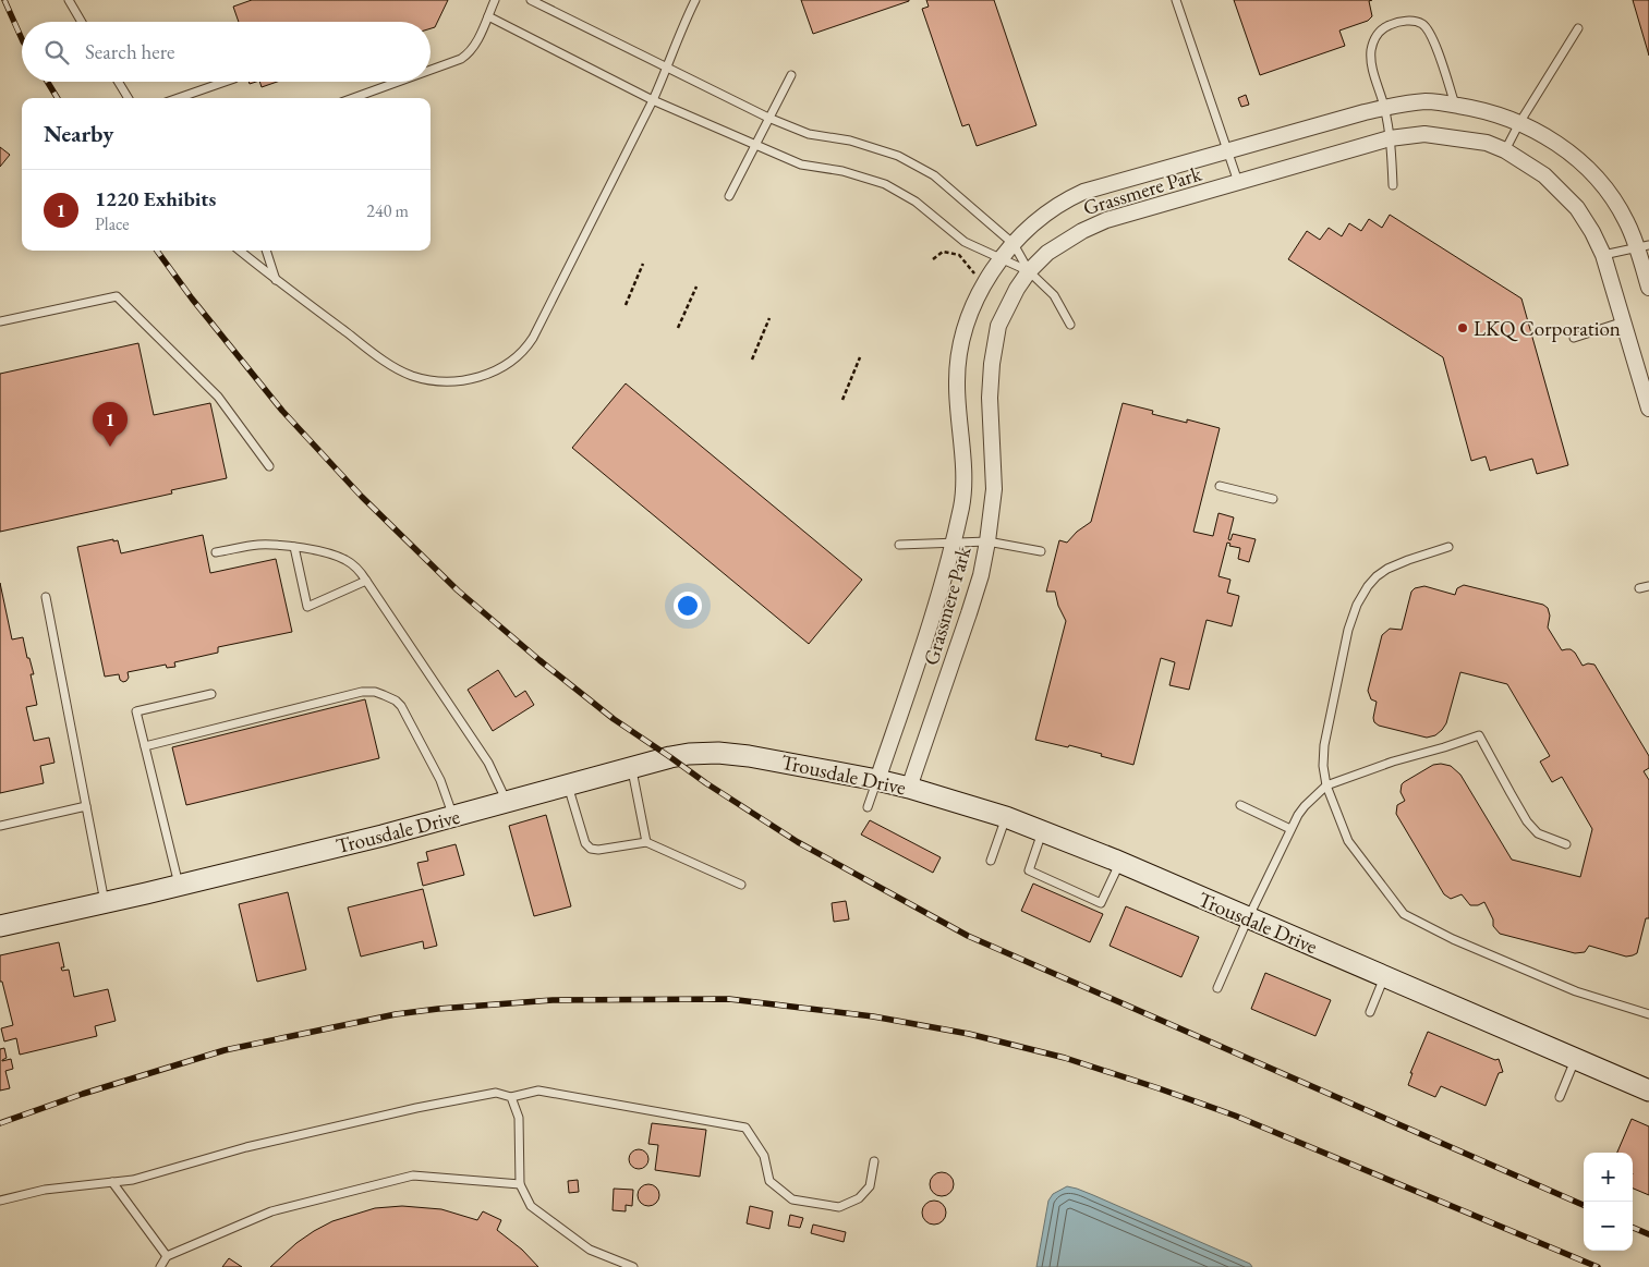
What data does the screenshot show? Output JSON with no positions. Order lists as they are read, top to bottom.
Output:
{
  "streets": {
    "street": ["Grassmere Park", "Trousdale Drive"]
  },
  "crossings": [
    ["Grassmere Park", "Trousdale Drive"]
  ],
  "places": ["LKQ Corporation"],
  "page": {
    "search": "Search here",
    "heading": "Nearby",
    "list": [
      {
        "mark": "1",
        "name": "1220 Exhibits",
        "note": "Place",
        "value": "240 m"
      }
    ],
    "pins": "1",
    "map_buttons": ["+", "−"]
  }
}
